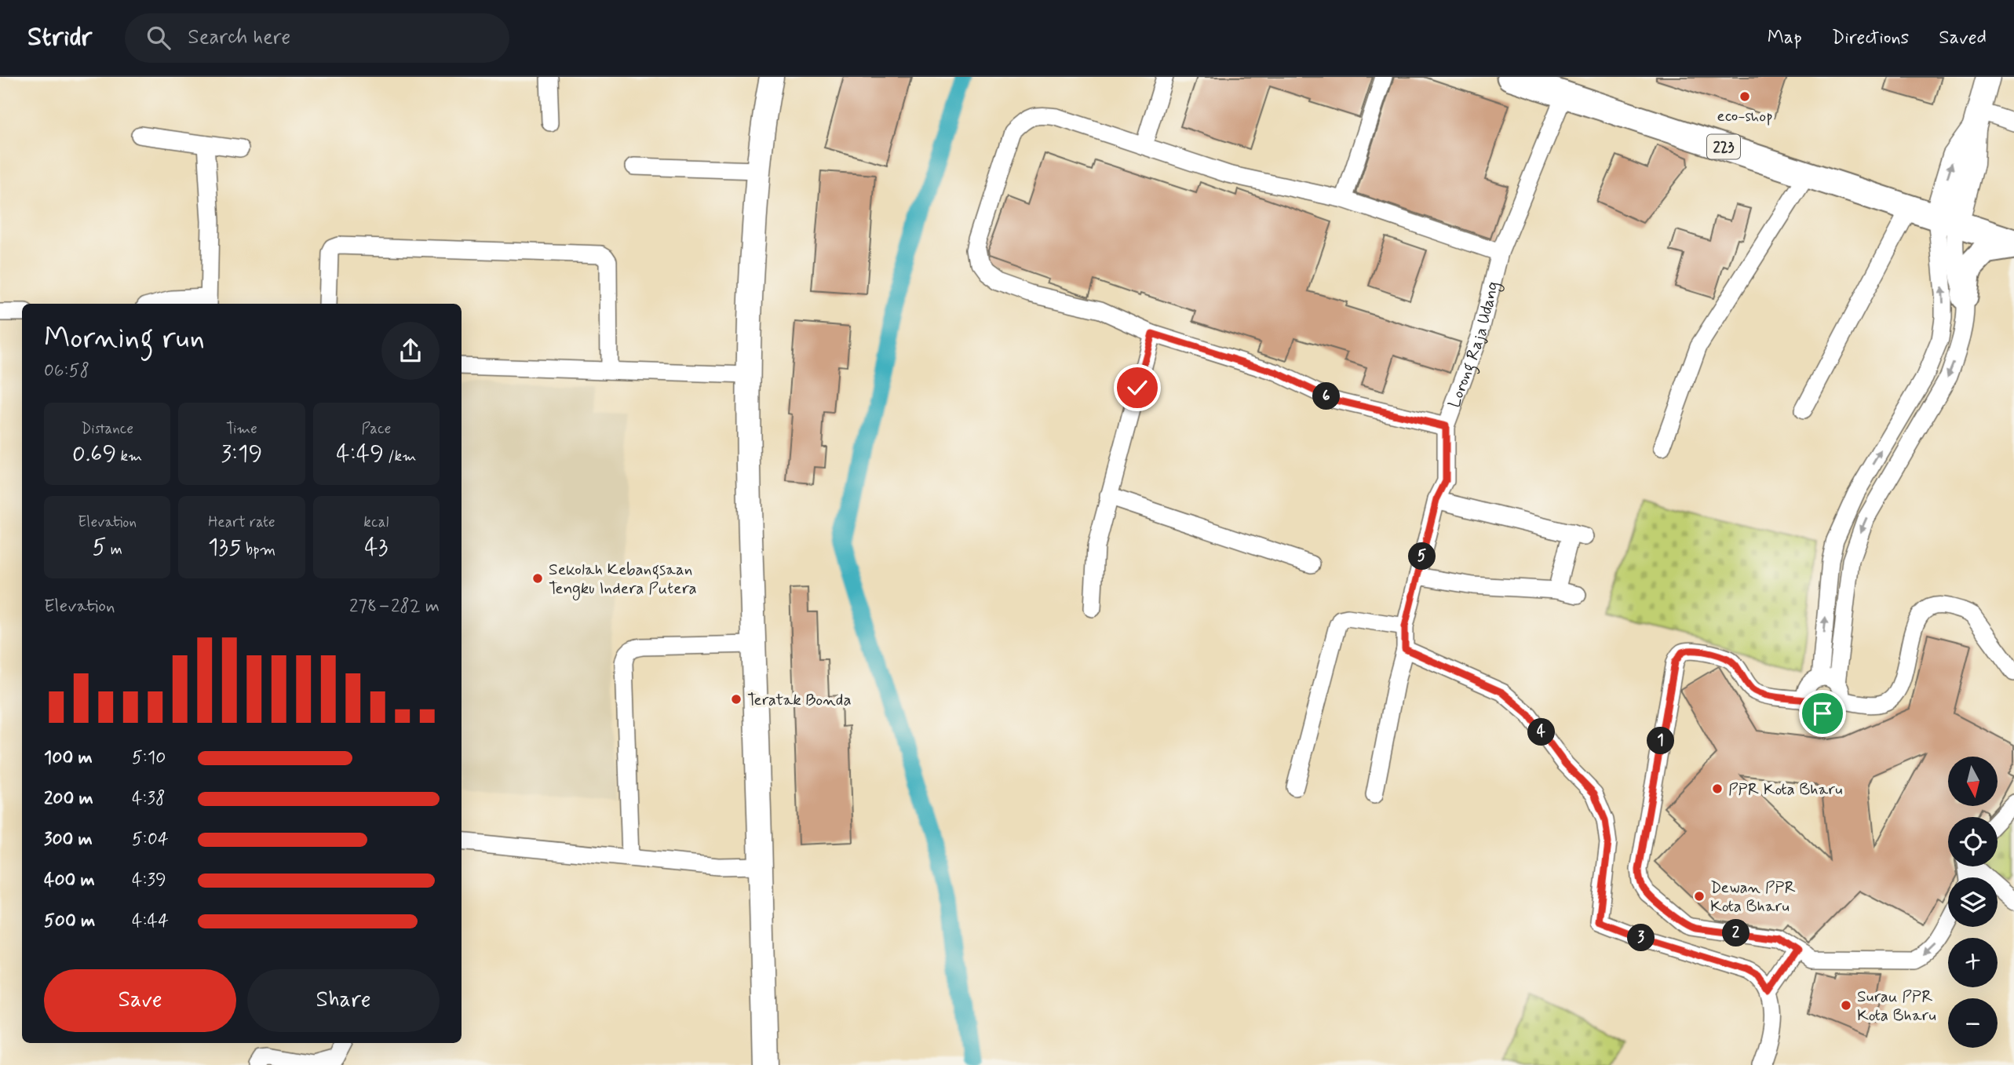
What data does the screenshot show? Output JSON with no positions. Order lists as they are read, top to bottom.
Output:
{
  "streets": {
    "main road": ["223"],
    "street": ["Lorong Raja Udang"]
  },
  "crossings": [
    ["223", "Lorong Raja Udang"]
  ],
  "places": [
    "eco-shop",
    "Sekolah Kebangsaan Tengku Indera Putera",
    "Teratak Bonda",
    "PPR Kota Bharu",
    "Dewan PPR Kota Bharu",
    "Surau PPR Kota Bharu"
  ],
  "north": "bottom",
  "page": {
    "header": "Stridr",
    "search": "Search here",
    "nav": ["Map", "Directions", "Saved"],
    "heading": ["Morning run", "06:58"],
    "pins": [
      "6",
      "5",
      "4",
      "1",
      "2",
      "3"
    ],
    "stats": [
      ["Distance", "0.69 km"],
      ["Time", "3:19"],
      ["Pace", "4:49 /km"],
      ["Elevation", "5 m"],
      ["Heart rate", "135 bpm"],
      ["kcal", "43"]
    ],
    "chart": ["Elevation", "278–282 m"],
    "list": [
      {
        "name": "100 m",
        "note": "5:10"
      },
      {
        "name": "200 m",
        "note": "4:38"
      },
      {
        "name": "300 m",
        "note": "5:04"
      },
      {
        "name": "400 m",
        "note": "4:39"
      },
      {
        "name": "500 m",
        "note": "4:44"
      }
    ],
    "map_buttons": ["+", "−"],
    "buttons": ["Save", "Share"]
  }
}
